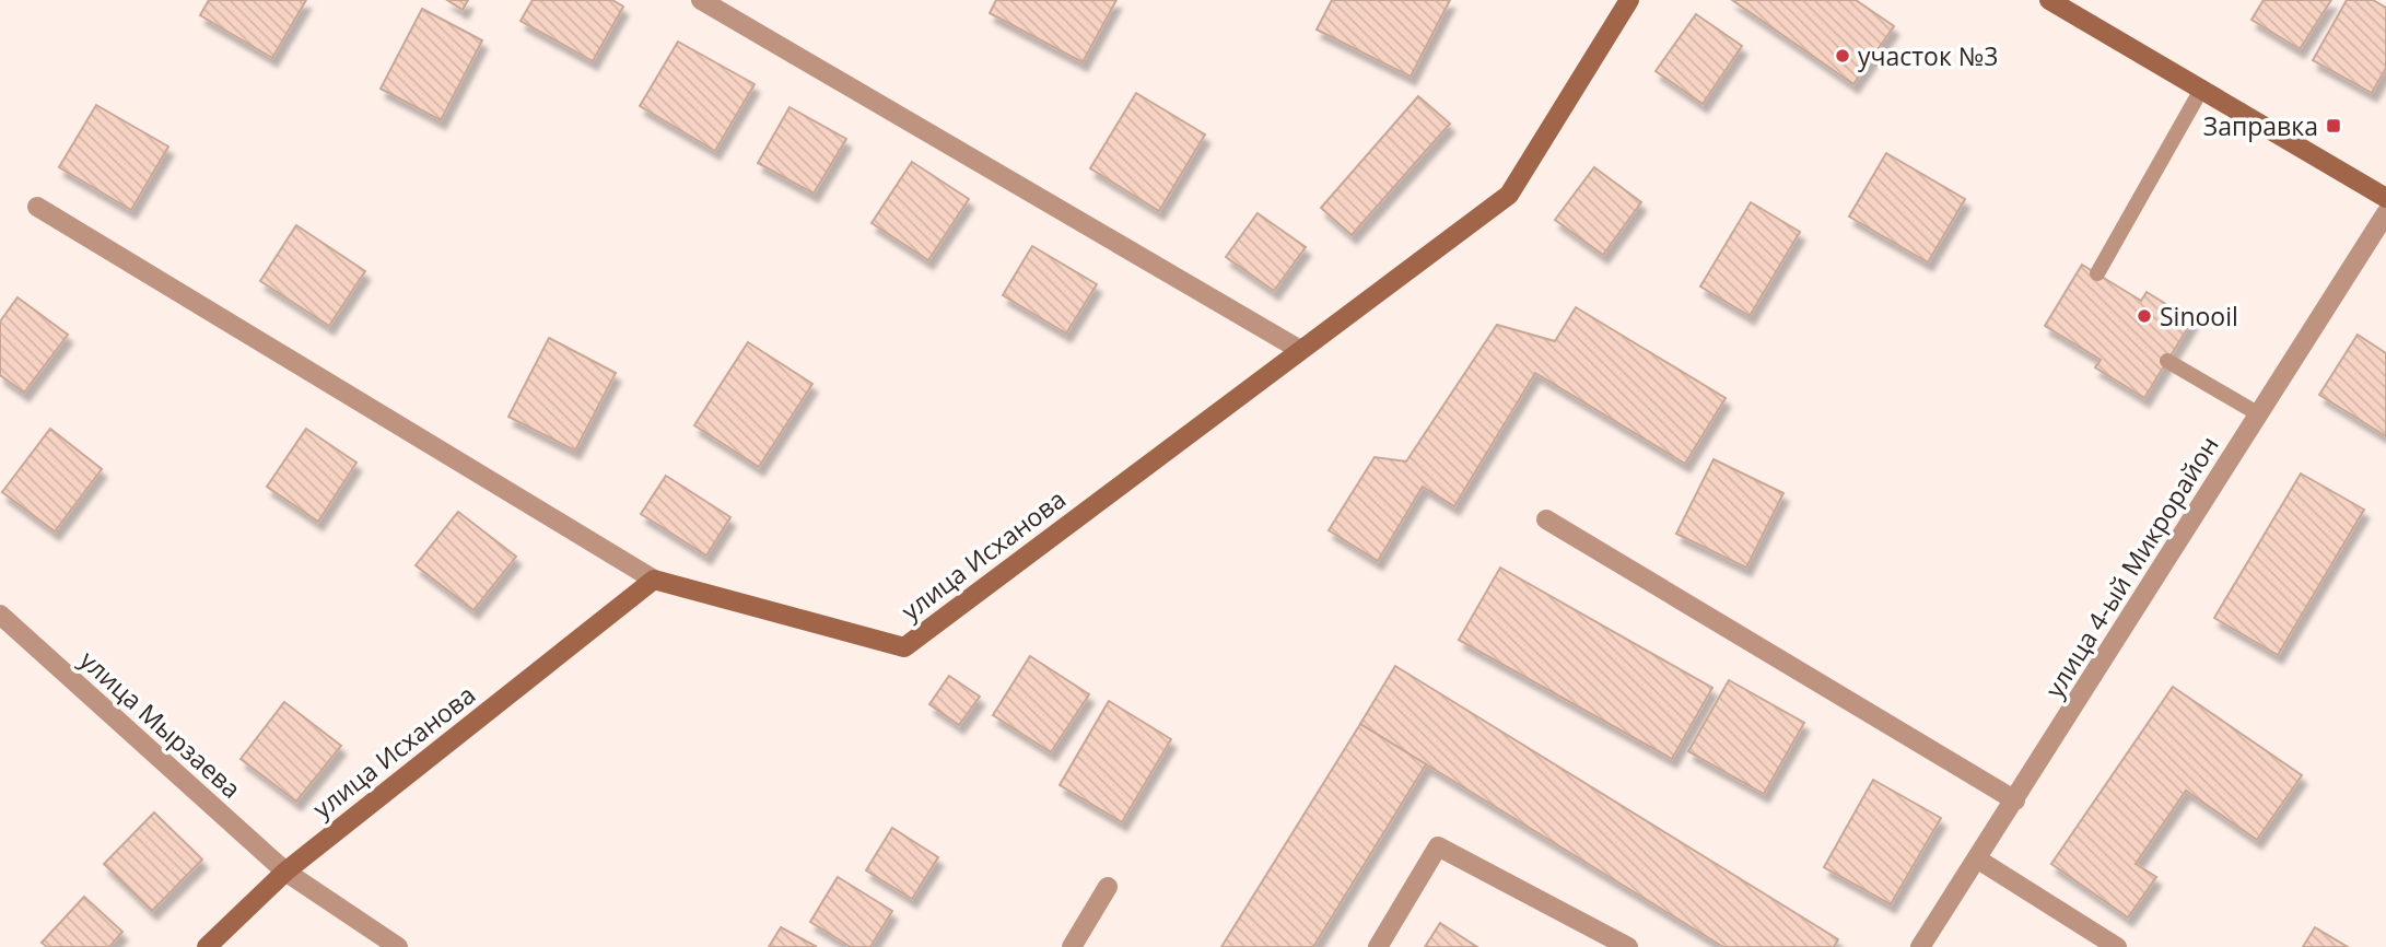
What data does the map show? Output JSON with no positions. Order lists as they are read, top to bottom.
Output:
{
  "streets": {
    "main road": ["улица Исханова"],
    "street": ["улица 4-ый Микрорайон", "улица Мырзаева"]
  },
  "crossings": [
    ["улица Исханова", "улица Мырзаева"]
  ],
  "places": {
    "other": ["участок №3", "Sinooil"],
    "transit": ["Заправка"]
  }
}
